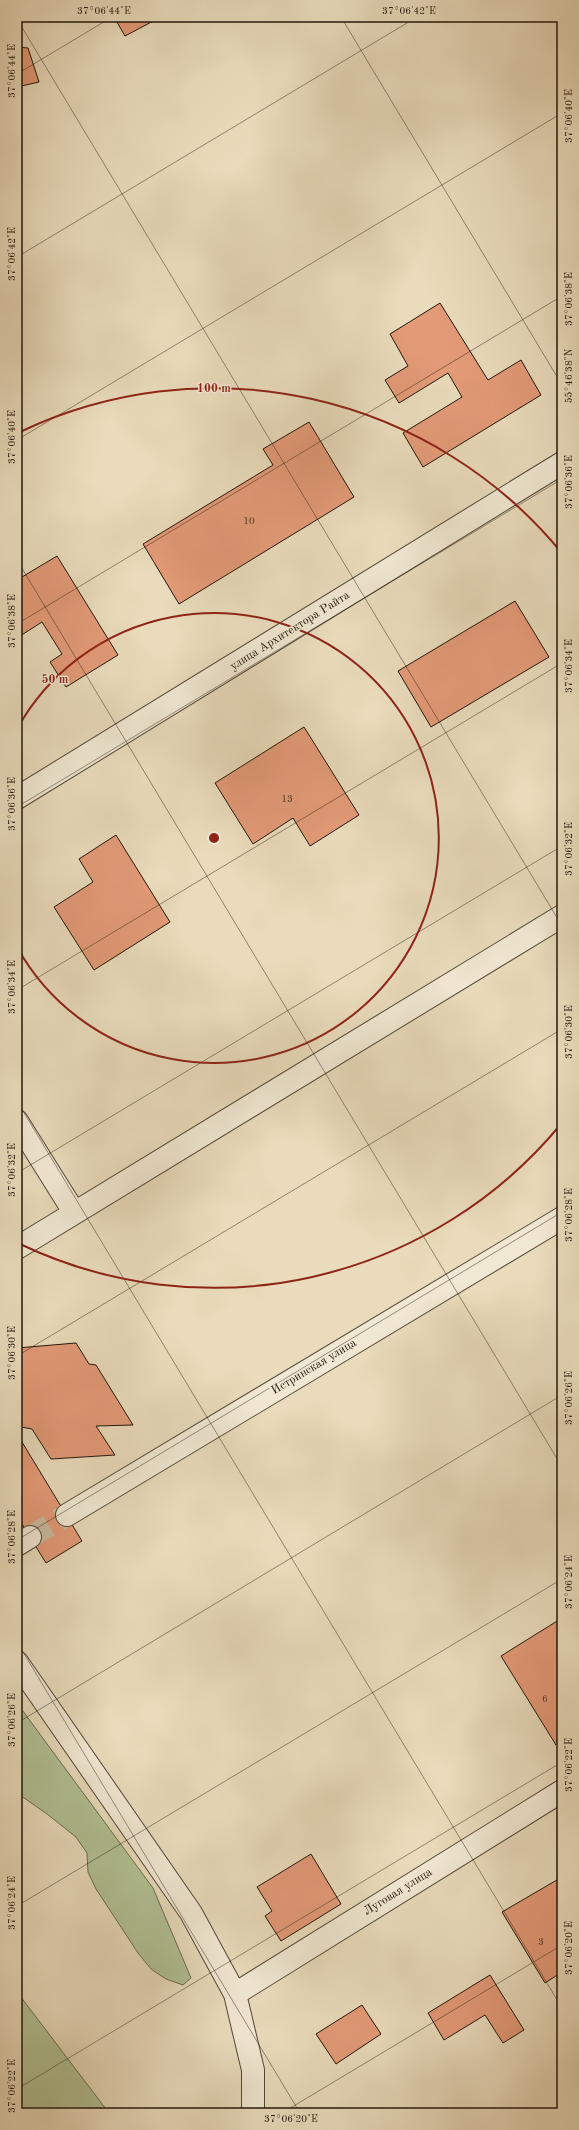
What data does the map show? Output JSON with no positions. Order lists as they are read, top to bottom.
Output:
{
  "streets": {
    "street": ["улица Архитектора Райта", "Истринская улица", "Луговая улица"]
  },
  "house_numbers": [
    "10",
    "13",
    "6",
    "3"
  ],
  "coordinates": [
    "37°06'44\"E",
    "37°06'42\"E",
    "37°06'40\"E",
    "37°06'38\"E",
    "55°46'38\"N",
    "37°06'36\"E",
    "37°06'34\"E",
    "37°06'32\"E",
    "37°06'30\"E",
    "37°06'28\"E",
    "37°06'26\"E",
    "37°06'24\"E",
    "37°06'22\"E",
    "37°06'20\"E"
  ],
  "rings": ["100 m", "50 m"]
}
